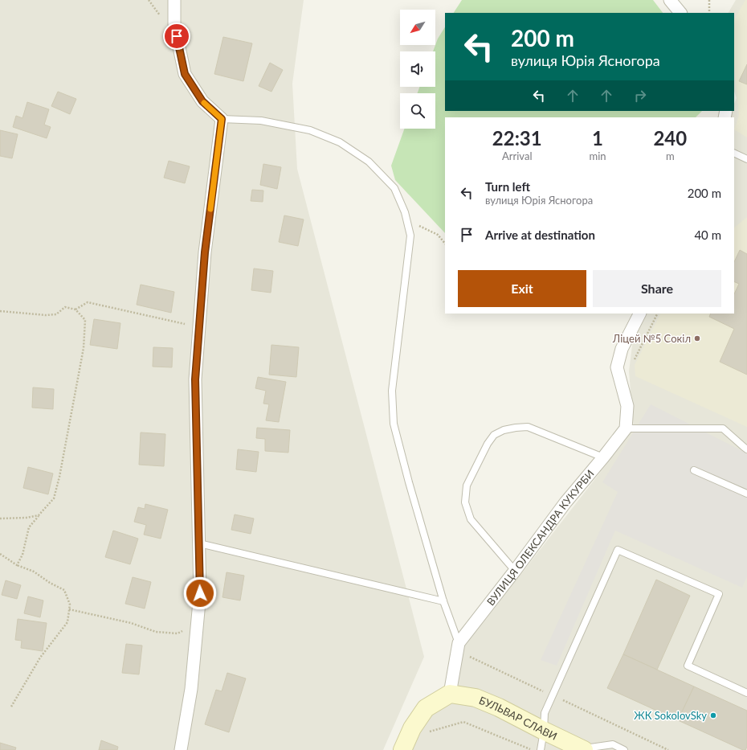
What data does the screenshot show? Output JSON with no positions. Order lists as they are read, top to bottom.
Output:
{
  "streets": {
    "street": ["ВУЛИЦЯ ОЛЕКСАНДРА КУКУРБИ", "БУЛЬВАР СЛАВИ"]
  },
  "crossings": [
    ["ВУЛИЦЯ ОЛЕКСАНДРА КУКУРБИ", "БУЛЬВАР СЛАВИ"]
  ],
  "places": ["Ліцей №5 Сокіл", "ЖК SokolovSky"],
  "north": "bottom left",
  "page": {
    "turn": ["200 m", "вулиця Юрія Ясногора"],
    "eta": [
      "22:31",
      "Arrival",
      "1",
      "min",
      "240",
      "m"
    ],
    "list": [
      {
        "name": "Turn left",
        "note": "вулиця Юрія Ясногора",
        "value": "200 m"
      },
      {
        "name": "Arrive at destination",
        "value": "40 m"
      }
    ],
    "buttons": ["Exit", "Share"]
  }
}
